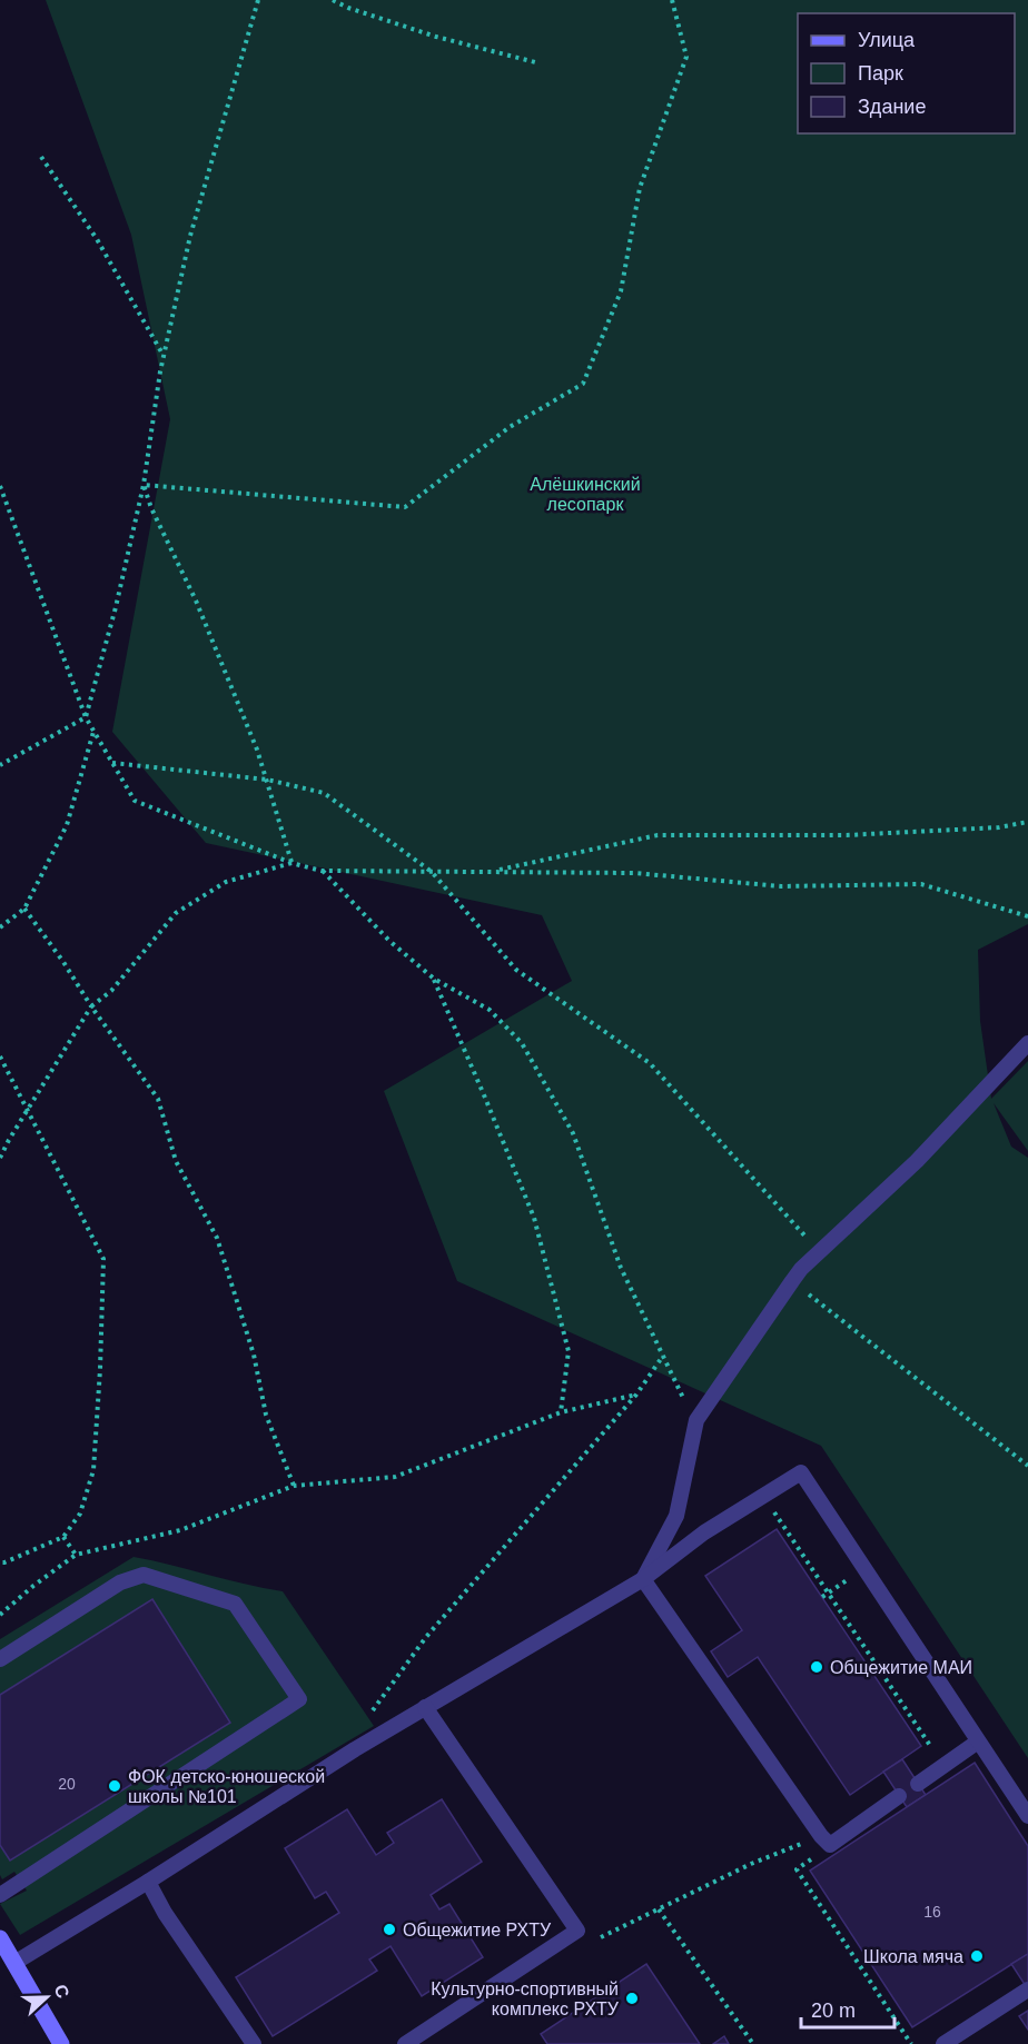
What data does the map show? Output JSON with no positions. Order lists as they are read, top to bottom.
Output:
{
  "parks": ["Алёшкинский лесопарк"],
  "places": [
    "Общежитие МАИ",
    "ФОК детско-юношеской школы №101",
    "Общежитие РХТУ",
    "Школа мяча",
    "Культурно-спортивный комплекс РХТУ"
  ],
  "house_numbers": ["20", "16"],
  "legend": ["Улица", "Парк", "Здание"],
  "scale_bar": "20 m",
  "north": "right"
}
